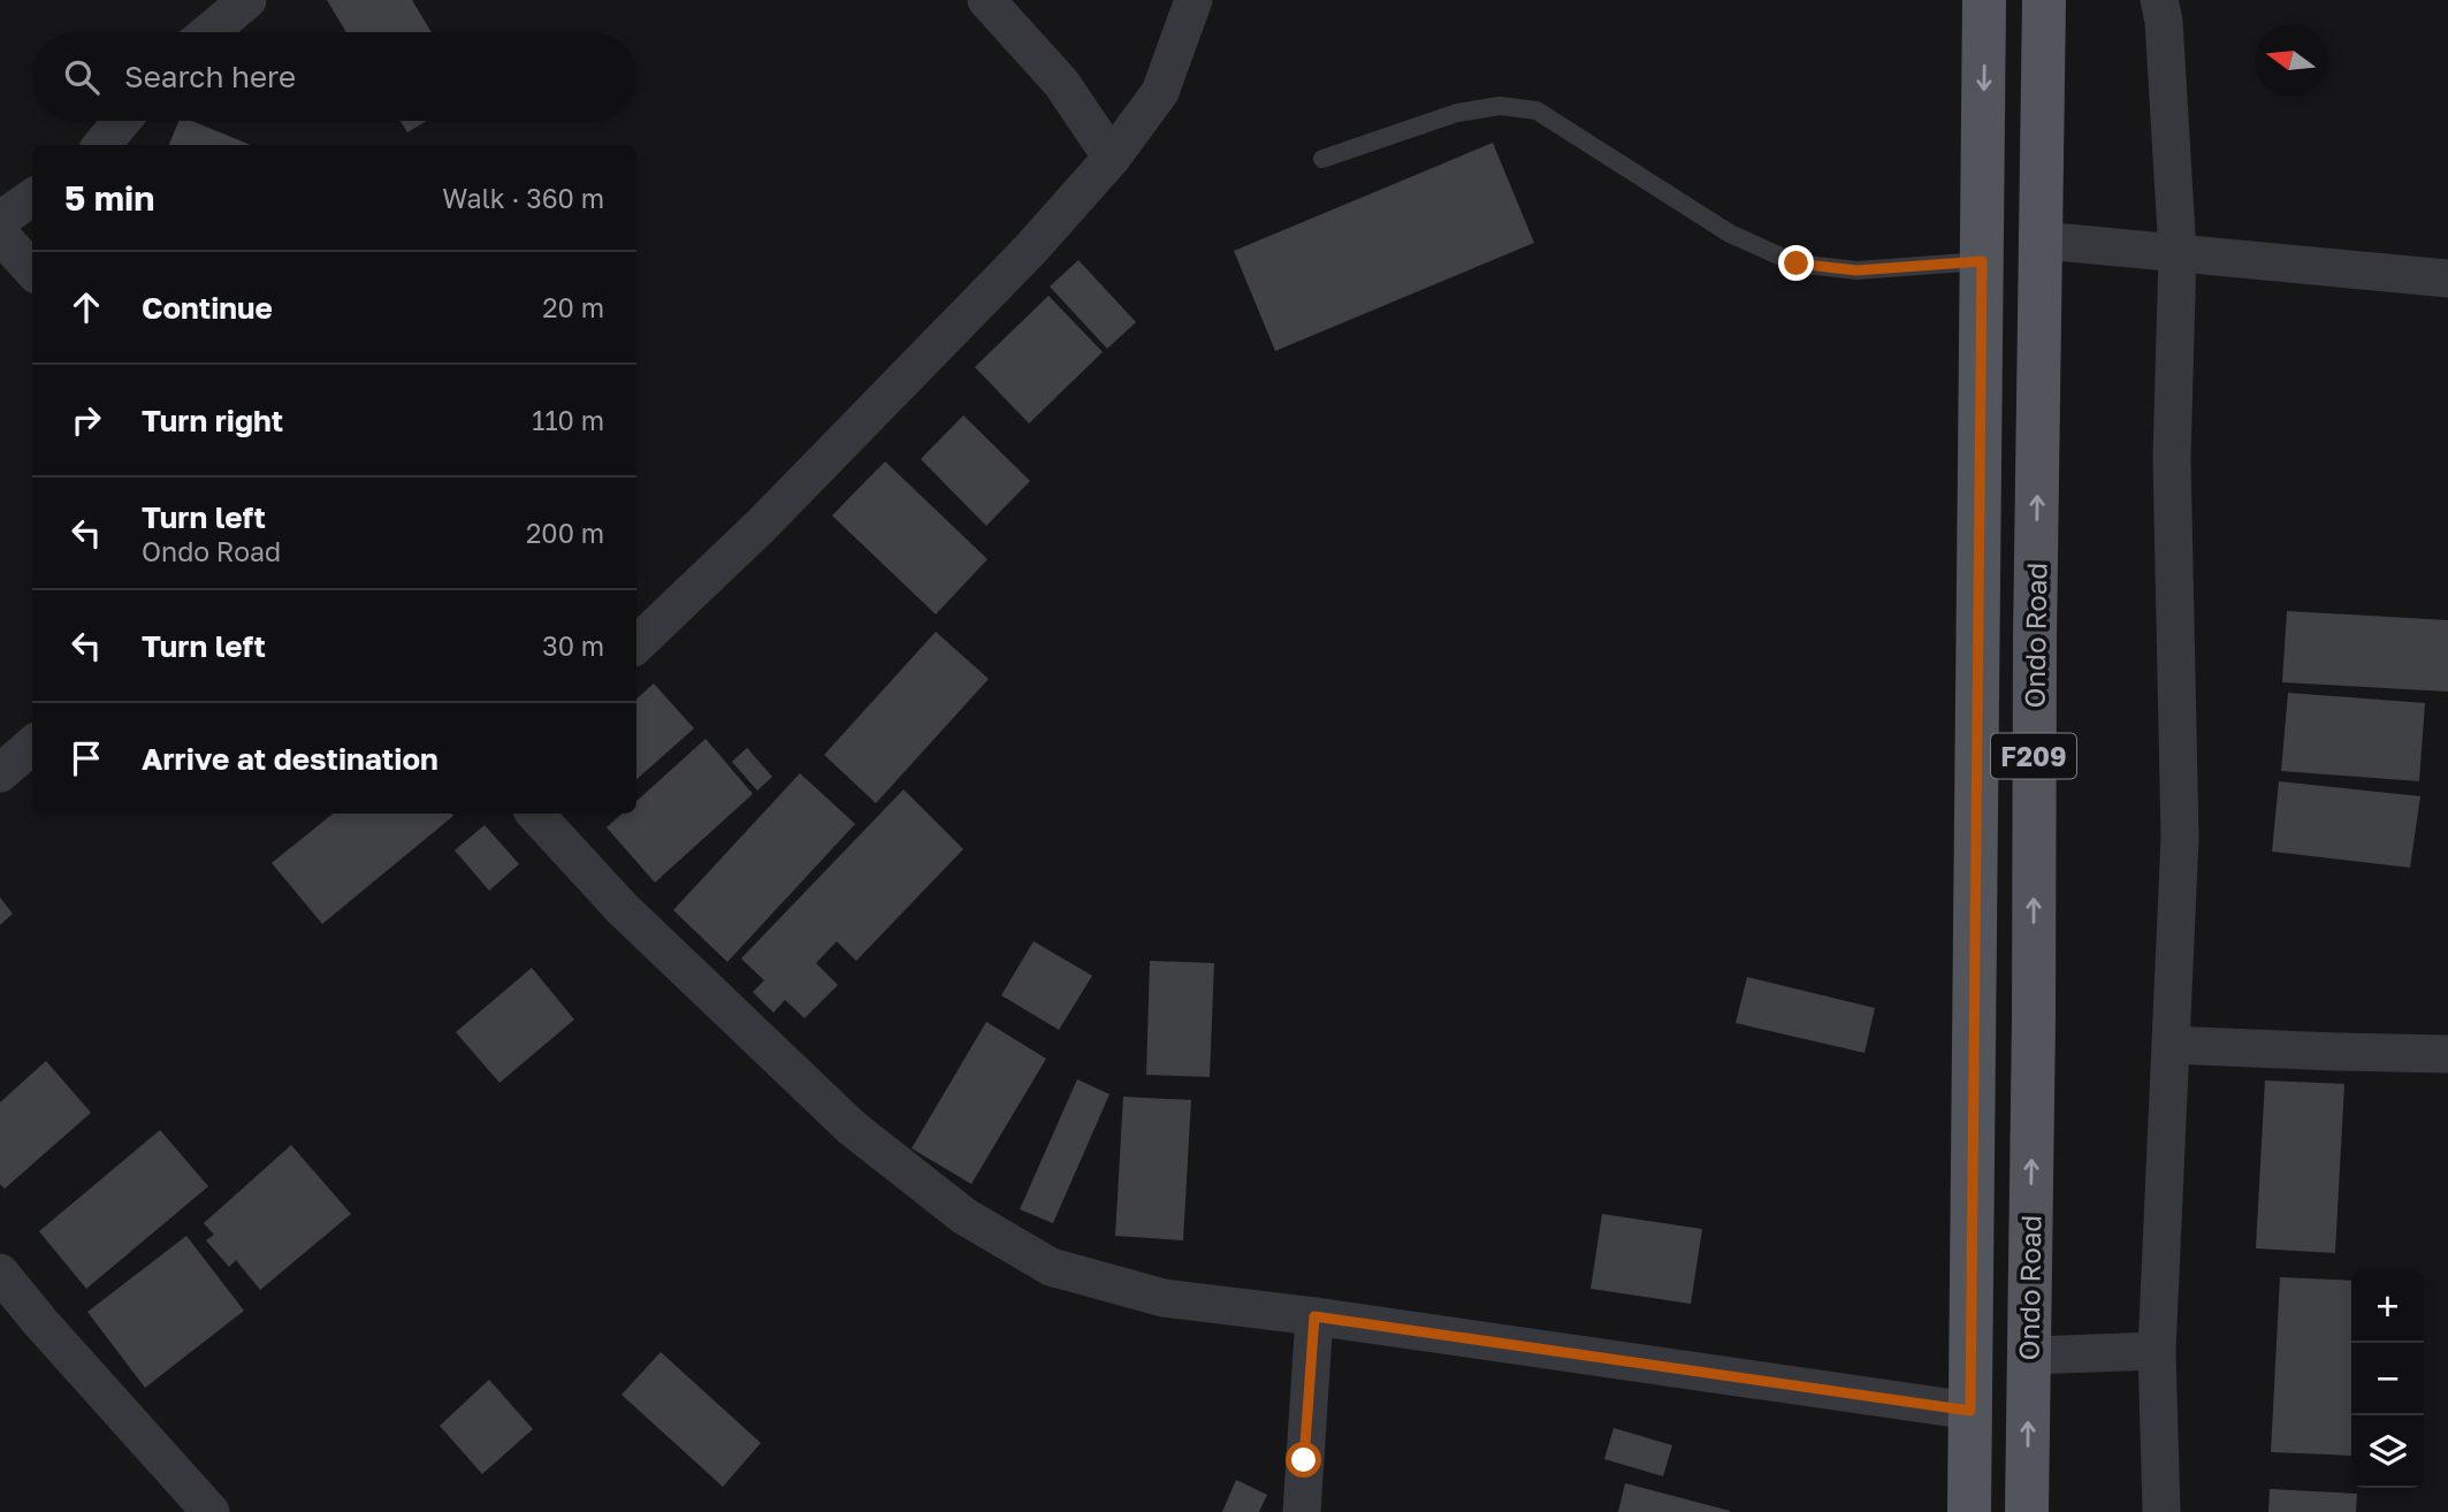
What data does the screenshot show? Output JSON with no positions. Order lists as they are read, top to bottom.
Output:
{
  "streets": {
    "main road": ["Ondo Road", "F209"]
  },
  "north": "left",
  "page": {
    "search": "Search here",
    "heading": ["5 min", "Walk · 360 m"],
    "list": [
      ["Continue", "20 m"],
      ["Turn right", "110 m"],
      ["Turn left", "Ondo Road", "200 m"],
      ["Turn left", "30 m"],
      "Arrive at destination"
    ],
    "map_buttons": ["+", "−"]
  }
}
